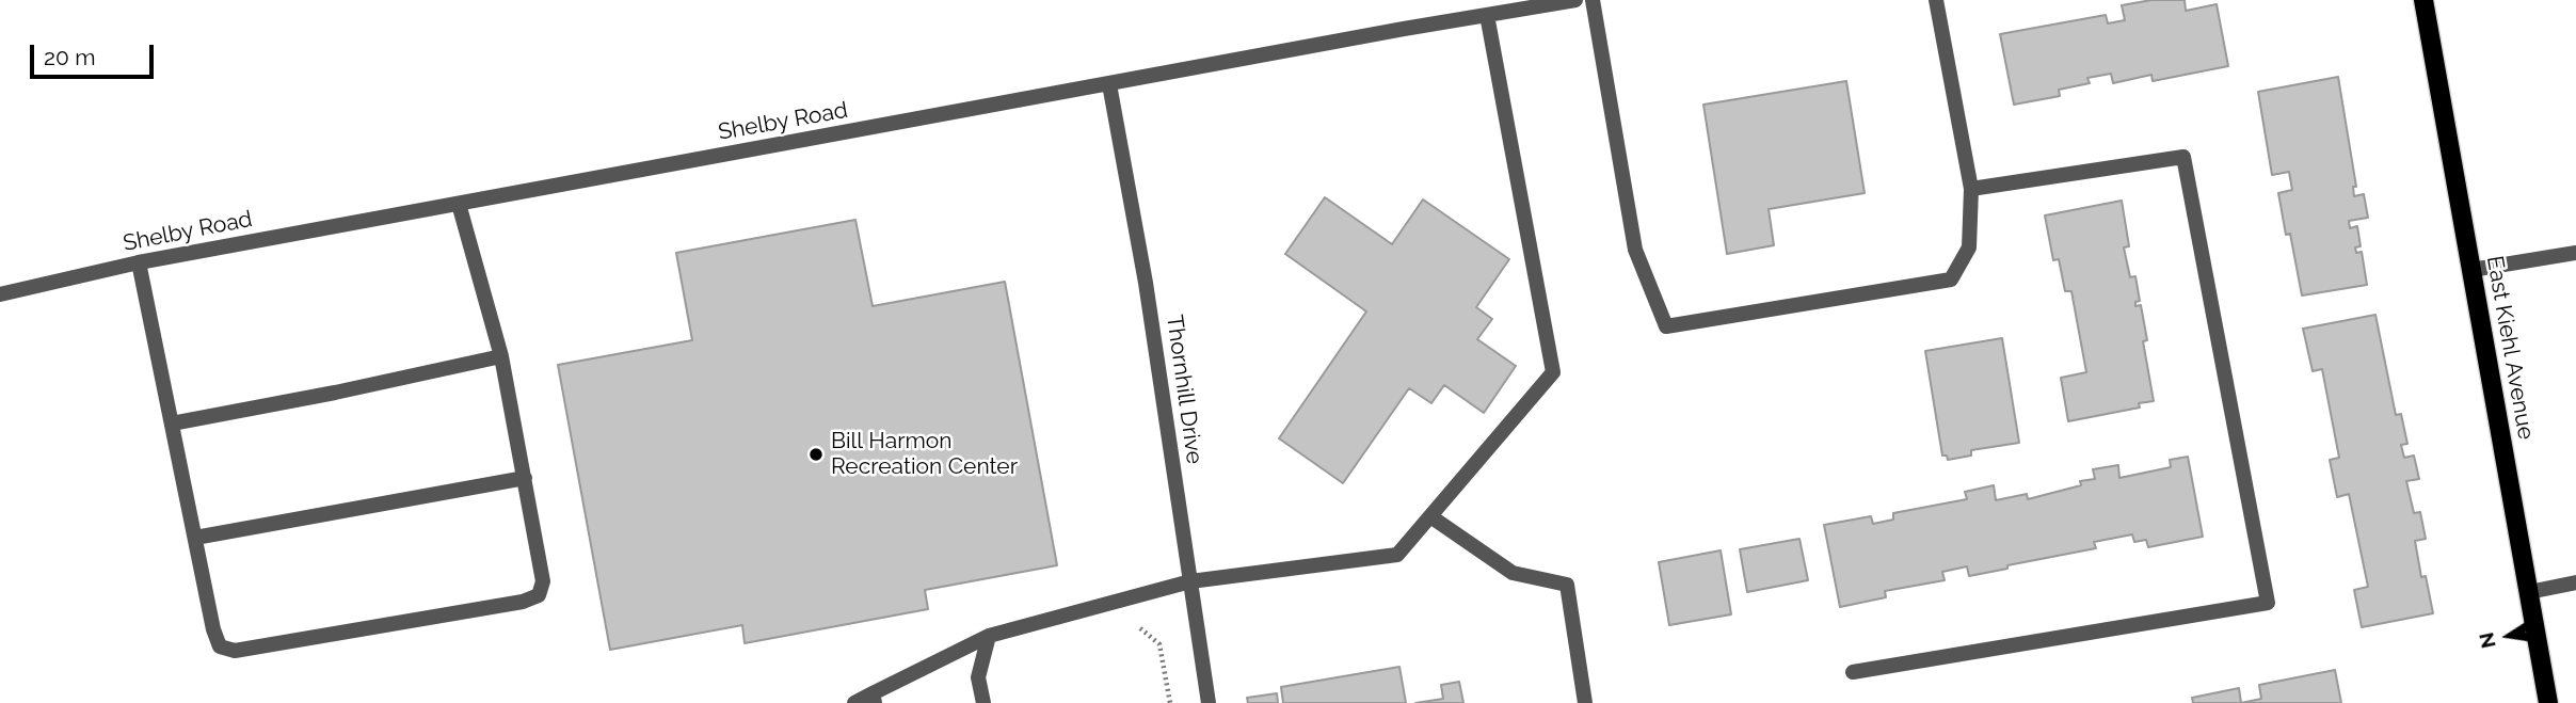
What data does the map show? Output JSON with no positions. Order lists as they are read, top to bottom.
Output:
{
  "streets": {
    "main road": ["East Kiehl Avenue"],
    "street": ["Shelby Road", "Thornhill Drive"]
  },
  "crossings": [
    ["Shelby Road", "Thornhill Drive"]
  ],
  "places": ["Bill Harmon Recreation Center"],
  "scale_bar": "20 m",
  "north": "left"
}
